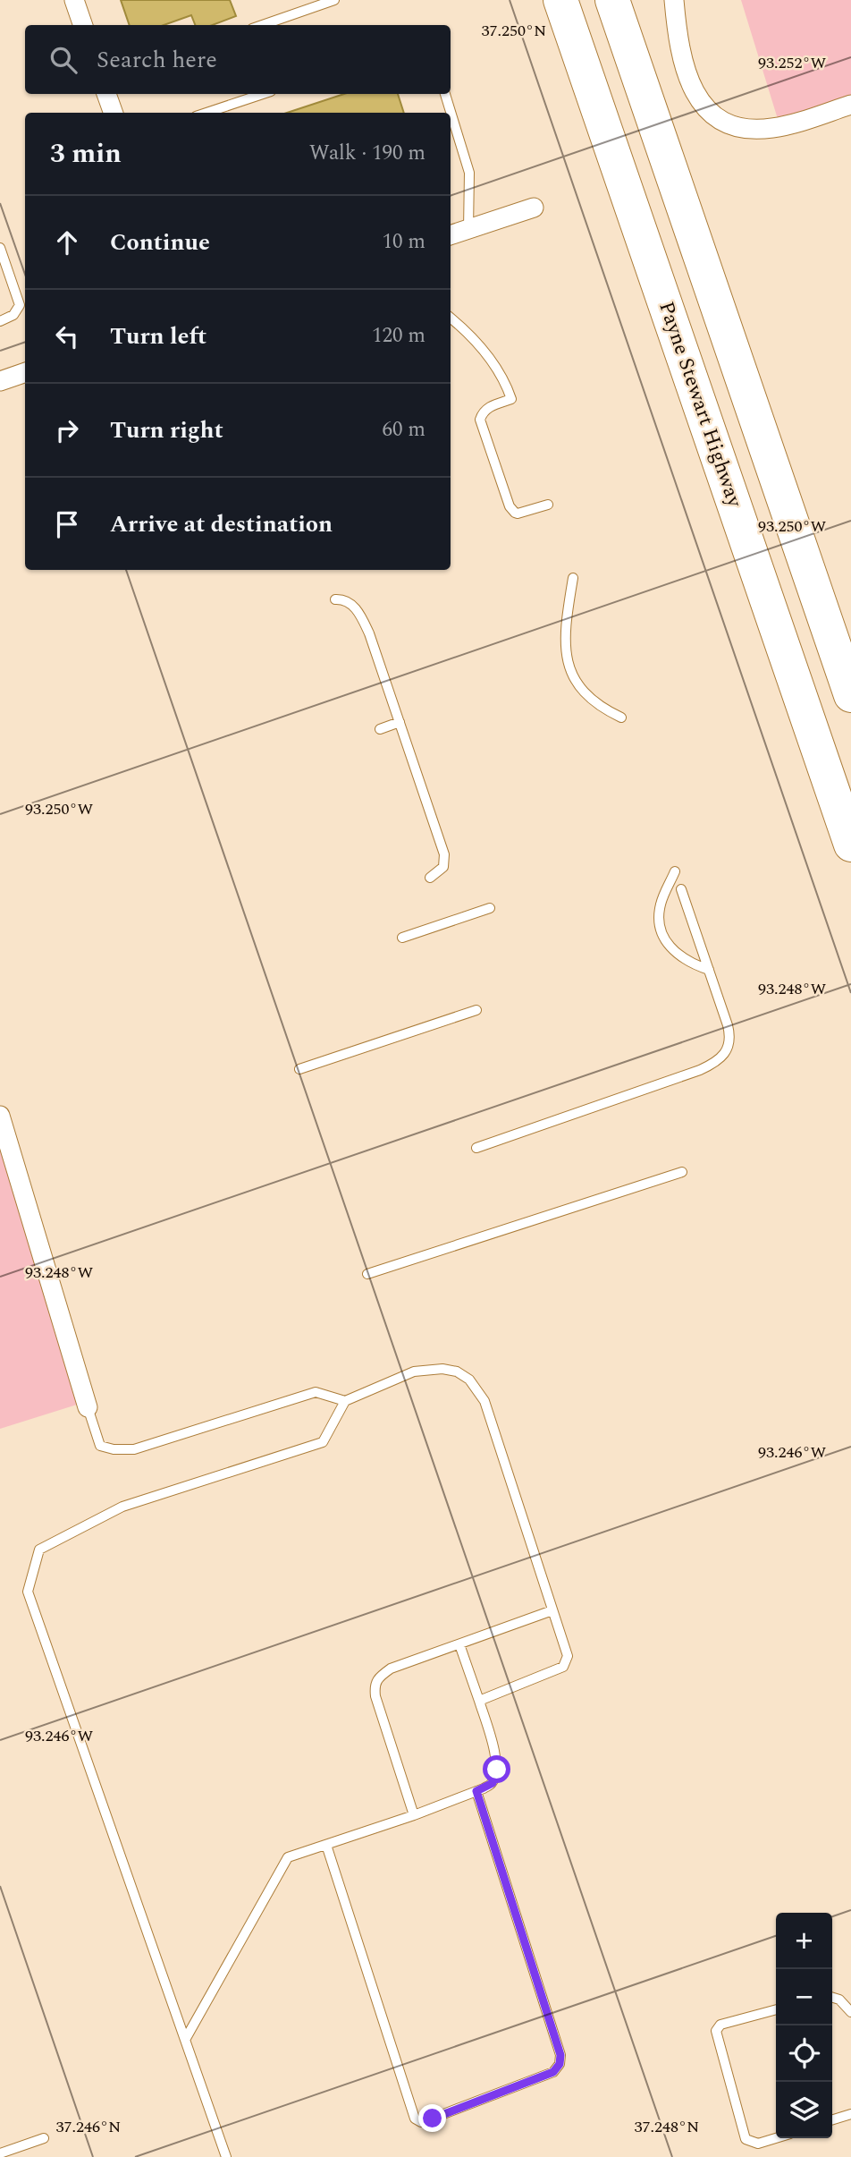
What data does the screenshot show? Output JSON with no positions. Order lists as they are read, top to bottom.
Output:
{
  "streets": {
    "highway": ["Payne Stewart Highway"]
  },
  "page": {
    "search": "Search here",
    "heading": ["3 min", "Walk · 190 m"],
    "list": [
      ["Continue", "10 m"],
      ["Turn left", "120 m"],
      ["Turn right", "60 m"],
      "Arrive at destination"
    ],
    "map_buttons": ["+", "−"]
  },
  "coordinates": [
    "37.250°N",
    "93.252°W",
    "93.250°W",
    "93.248°W",
    "93.246°W",
    "37.246°N",
    "37.248°N"
  ]
}
